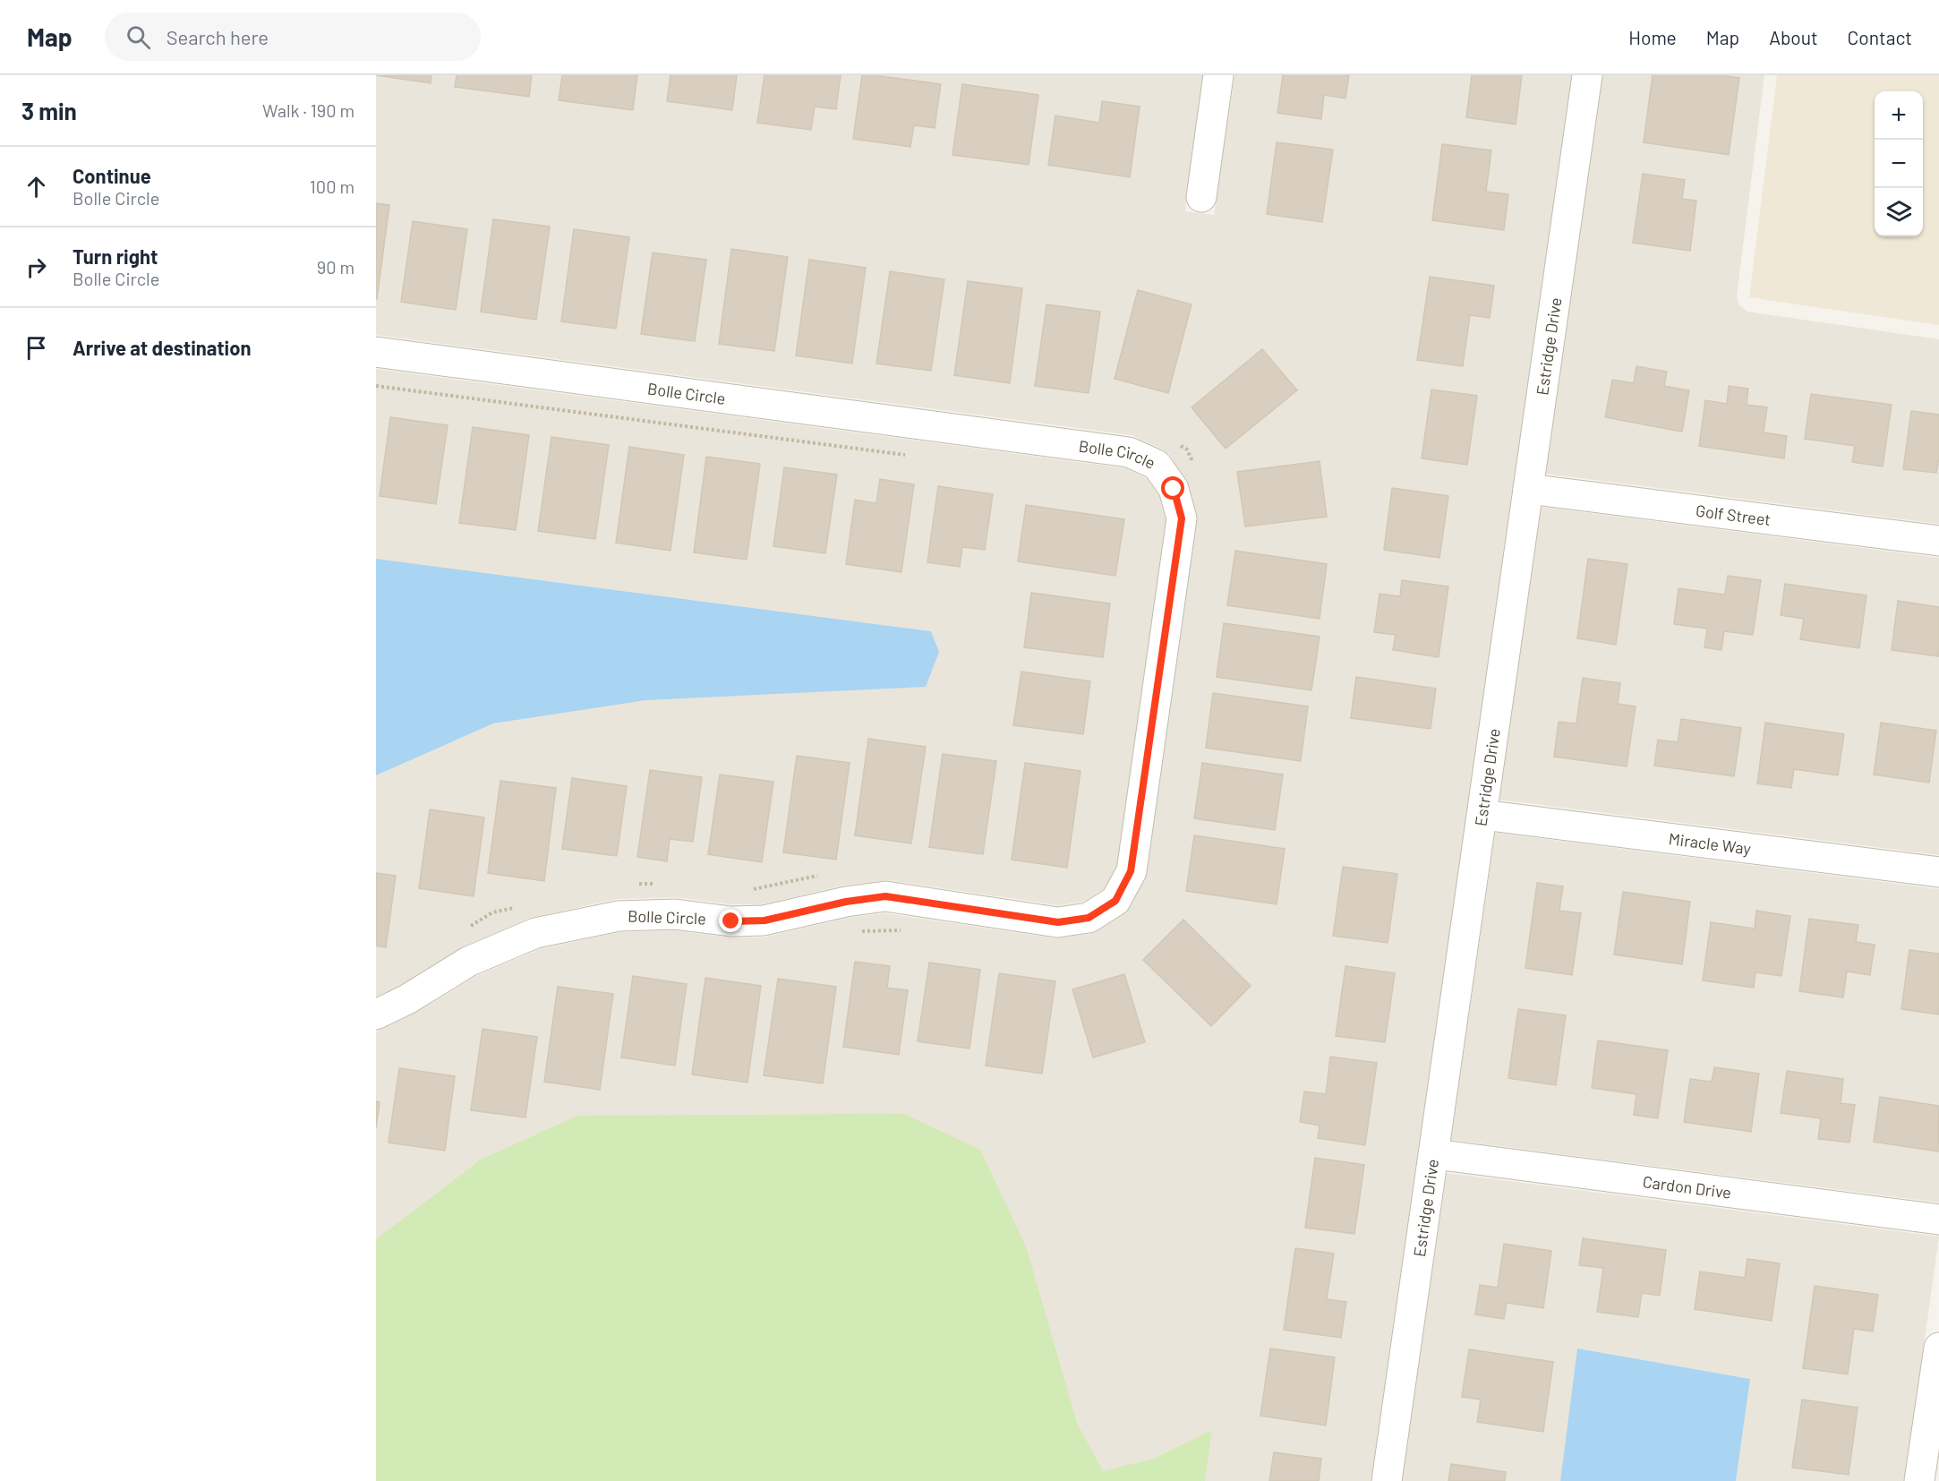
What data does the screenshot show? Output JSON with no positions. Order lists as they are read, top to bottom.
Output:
{
  "streets": {
    "street": [
      "Estridge Drive",
      "Bolle Circle",
      "Golf Street",
      "Miracle Way",
      "Cardon Drive"
    ]
  },
  "crossings": [
    ["Estridge Drive", "Golf Street"],
    ["Estridge Drive", "Miracle Way"],
    ["Estridge Drive", "Cardon Drive"]
  ],
  "page": {
    "header": "Map",
    "search": "Search here",
    "nav": [
      "Home",
      "Map",
      "About",
      "Contact"
    ],
    "heading": ["3 min", "Walk · 190 m"],
    "map_buttons": ["+", "−"],
    "list": [
      ["Continue", "Bolle Circle", "100 m"],
      ["Turn right", "Bolle Circle", "90 m"],
      "Arrive at destination"
    ]
  }
}
